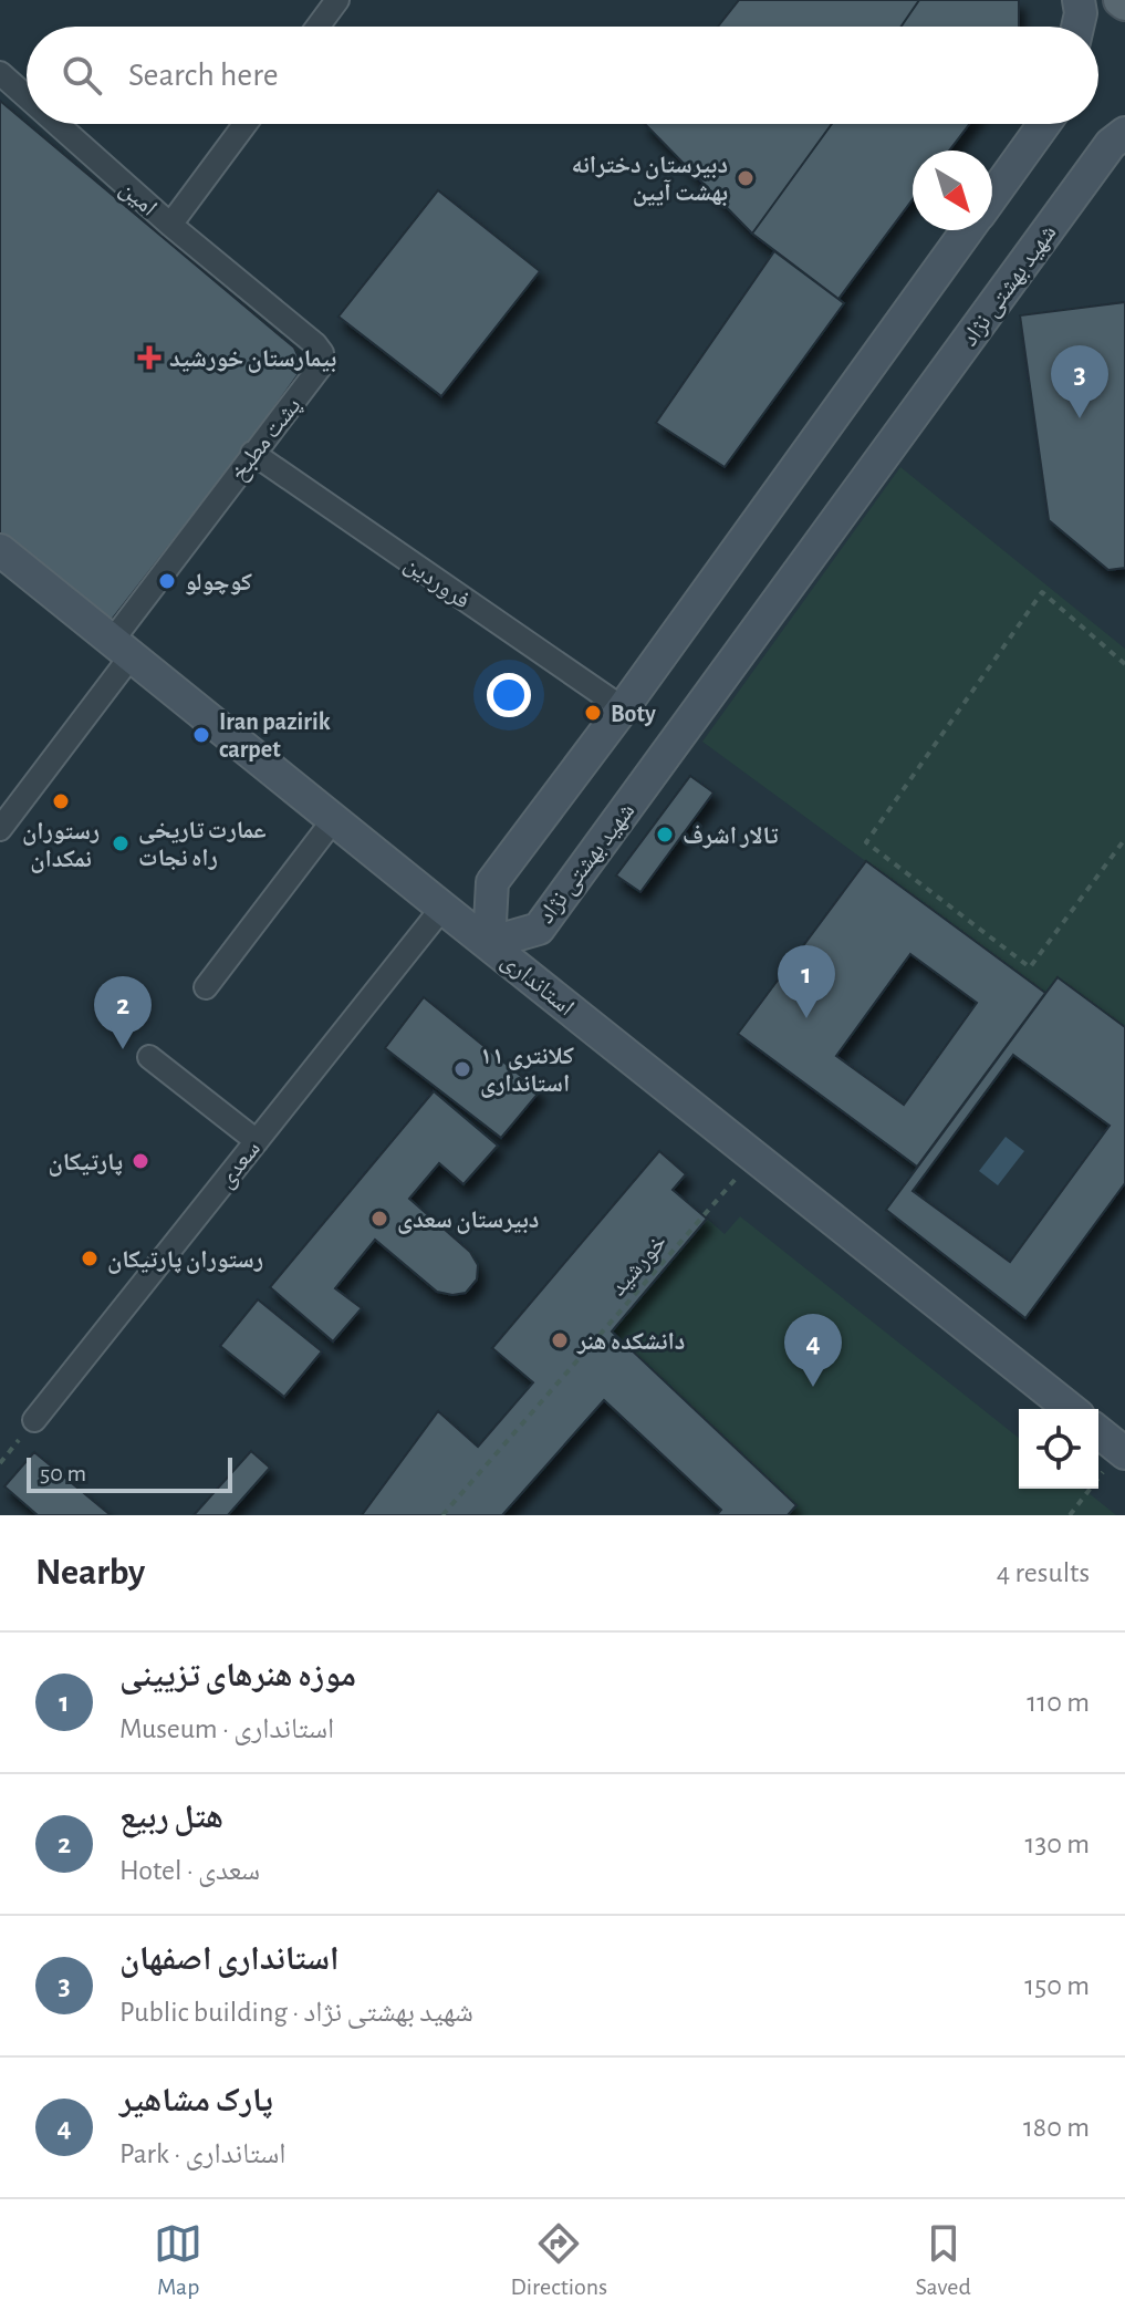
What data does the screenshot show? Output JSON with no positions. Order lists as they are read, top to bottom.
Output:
{
  "streets": {
    "main road": ["شهید بهشتی نژاد", "استانداری"],
    "street": [
      "امین",
      "پشت مطبخ",
      "فروردین",
      "سعدی"
    ],
    "path": ["خورشید"]
  },
  "crossings": [
    ["امین", "پشت مطبخ"],
    ["شهید بهشتی نژاد", "استانداری"],
    ["پشت مطبخ", "فروردین"],
    ["پشت مطبخ", "استانداری"],
    ["استانداری", "سعدی"],
    ["استانداری", "خورشید"]
  ],
  "places": {
    "other": [
      "دبیرستان دخترانه بهشت آیین",
      "کوچولو",
      "Boty",
      "Iran pazirik carpet",
      "رستوران نمکدان",
      "تالار اشرف",
      "عمارت تاریخی راه نجات",
      "کلانتری ۱۱ استانداری",
      "پارتیکان",
      "دبیرستان سعدی",
      "رستوران پارتیکان",
      "دانشکده هنر"
    ],
    "health": ["بیمارستان خورشید"]
  },
  "scale_bar": "50 m",
  "north": "bottom right",
  "page": {
    "search": "Search here",
    "pins": [
      "3",
      "1",
      "2",
      "4"
    ],
    "scale": "50 m",
    "heading": ["Nearby", "4 results"],
    "list": [
      {
        "mark": "1",
        "name": "موزه هنرهای تزیینی",
        "note": "Museum · استانداری",
        "value": "110 m"
      },
      {
        "mark": "2",
        "name": "هتل ربیع",
        "note": "Hotel · سعدی",
        "value": "130 m"
      },
      {
        "mark": "3",
        "name": "استانداری اصفهان",
        "note": "Public building · شهید بهشتی نژاد",
        "value": "150 m"
      },
      {
        "mark": "4",
        "name": "پارک مشاهیر",
        "note": "Park · استانداری",
        "value": "180 m"
      }
    ],
    "nav": ["Map", "Directions", "Saved"]
  }
}
